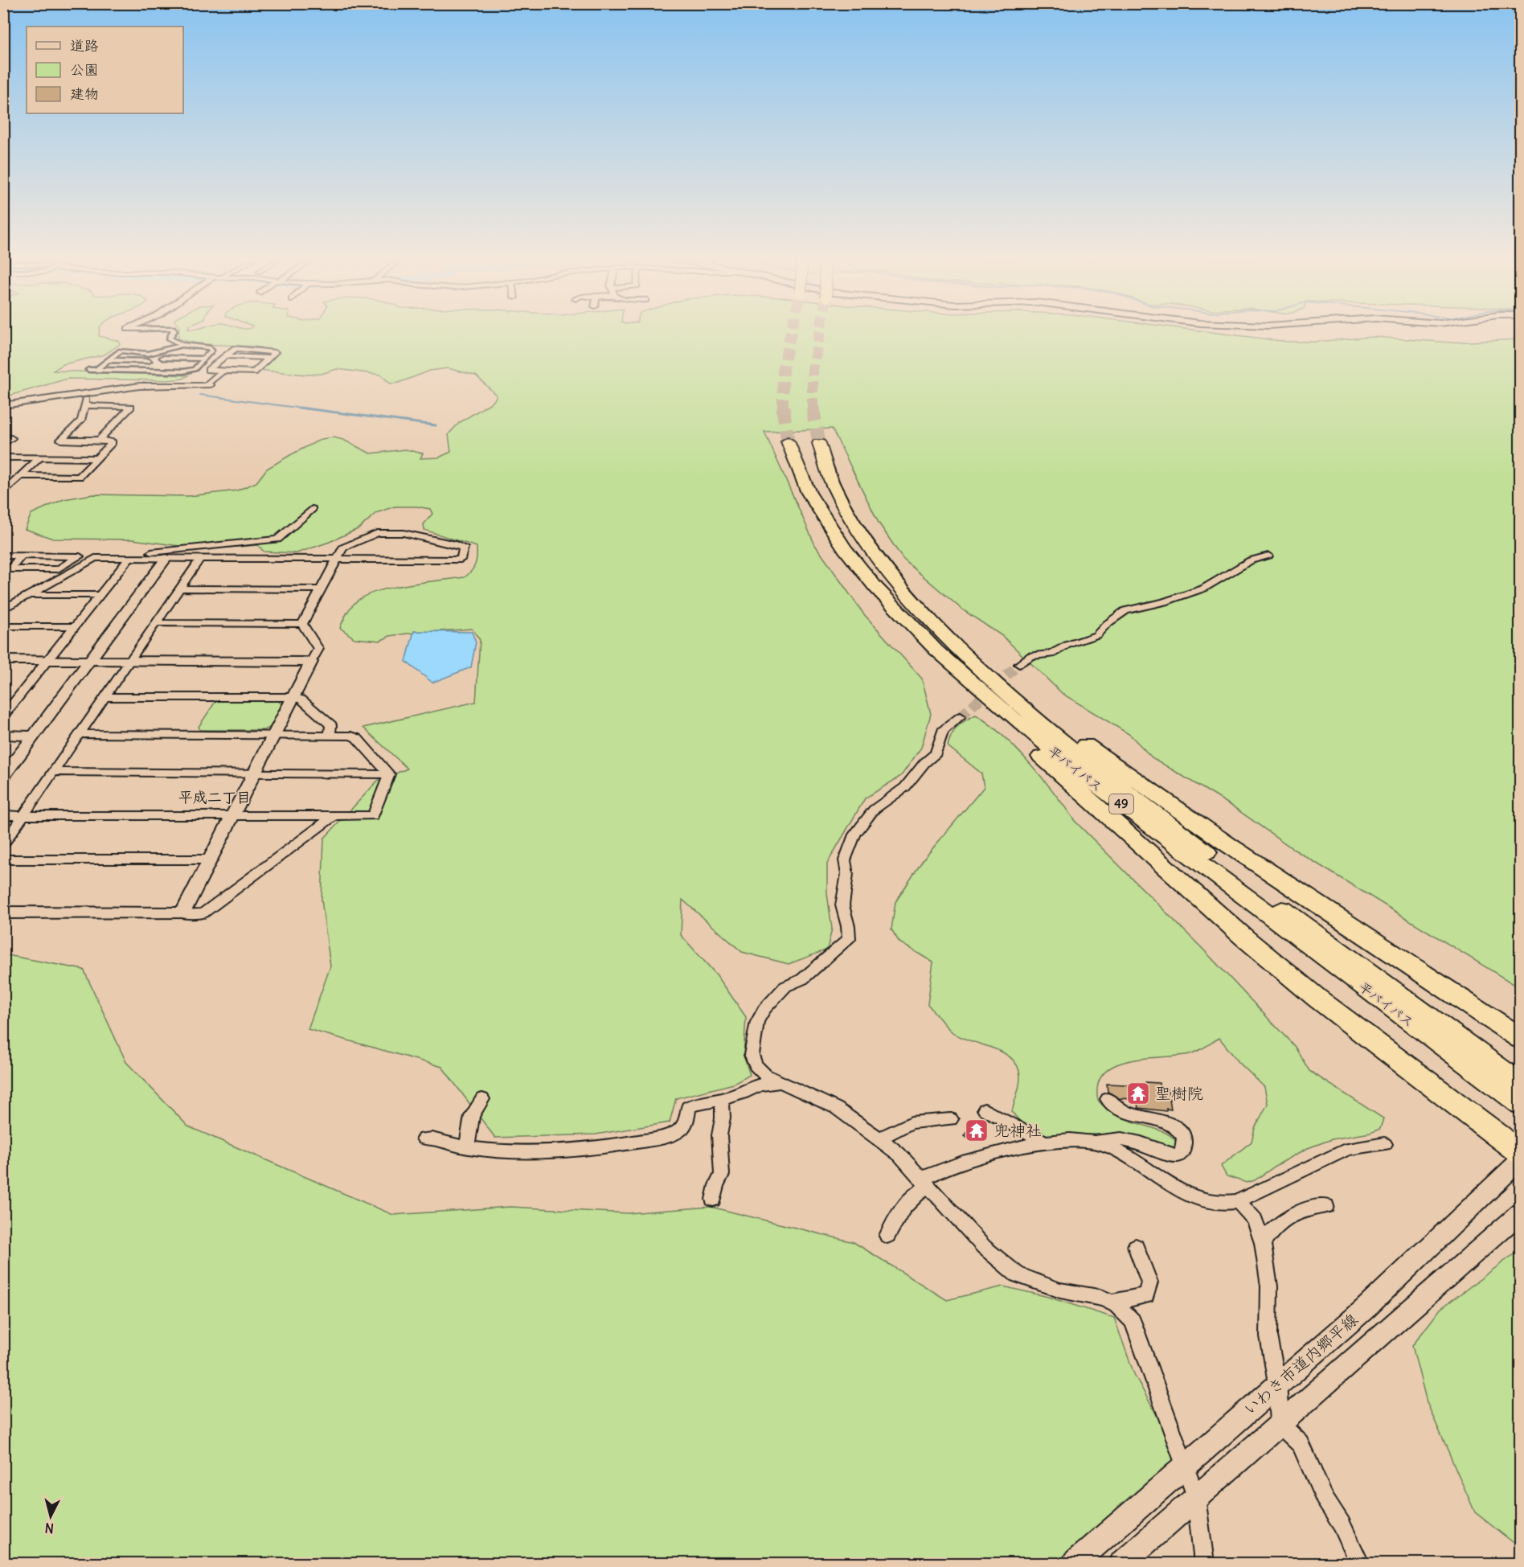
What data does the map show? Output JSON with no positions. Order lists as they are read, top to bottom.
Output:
{
  "streets": {
    "highway": ["平バイパス", "49"],
    "street": ["いわき市道内郷平線"]
  },
  "districts": ["平成二丁目"],
  "places": {
    "temple": ["聖樹院", "兜神社"]
  },
  "legend": ["道路", "公園", "建物"],
  "north": "bottom"
}
